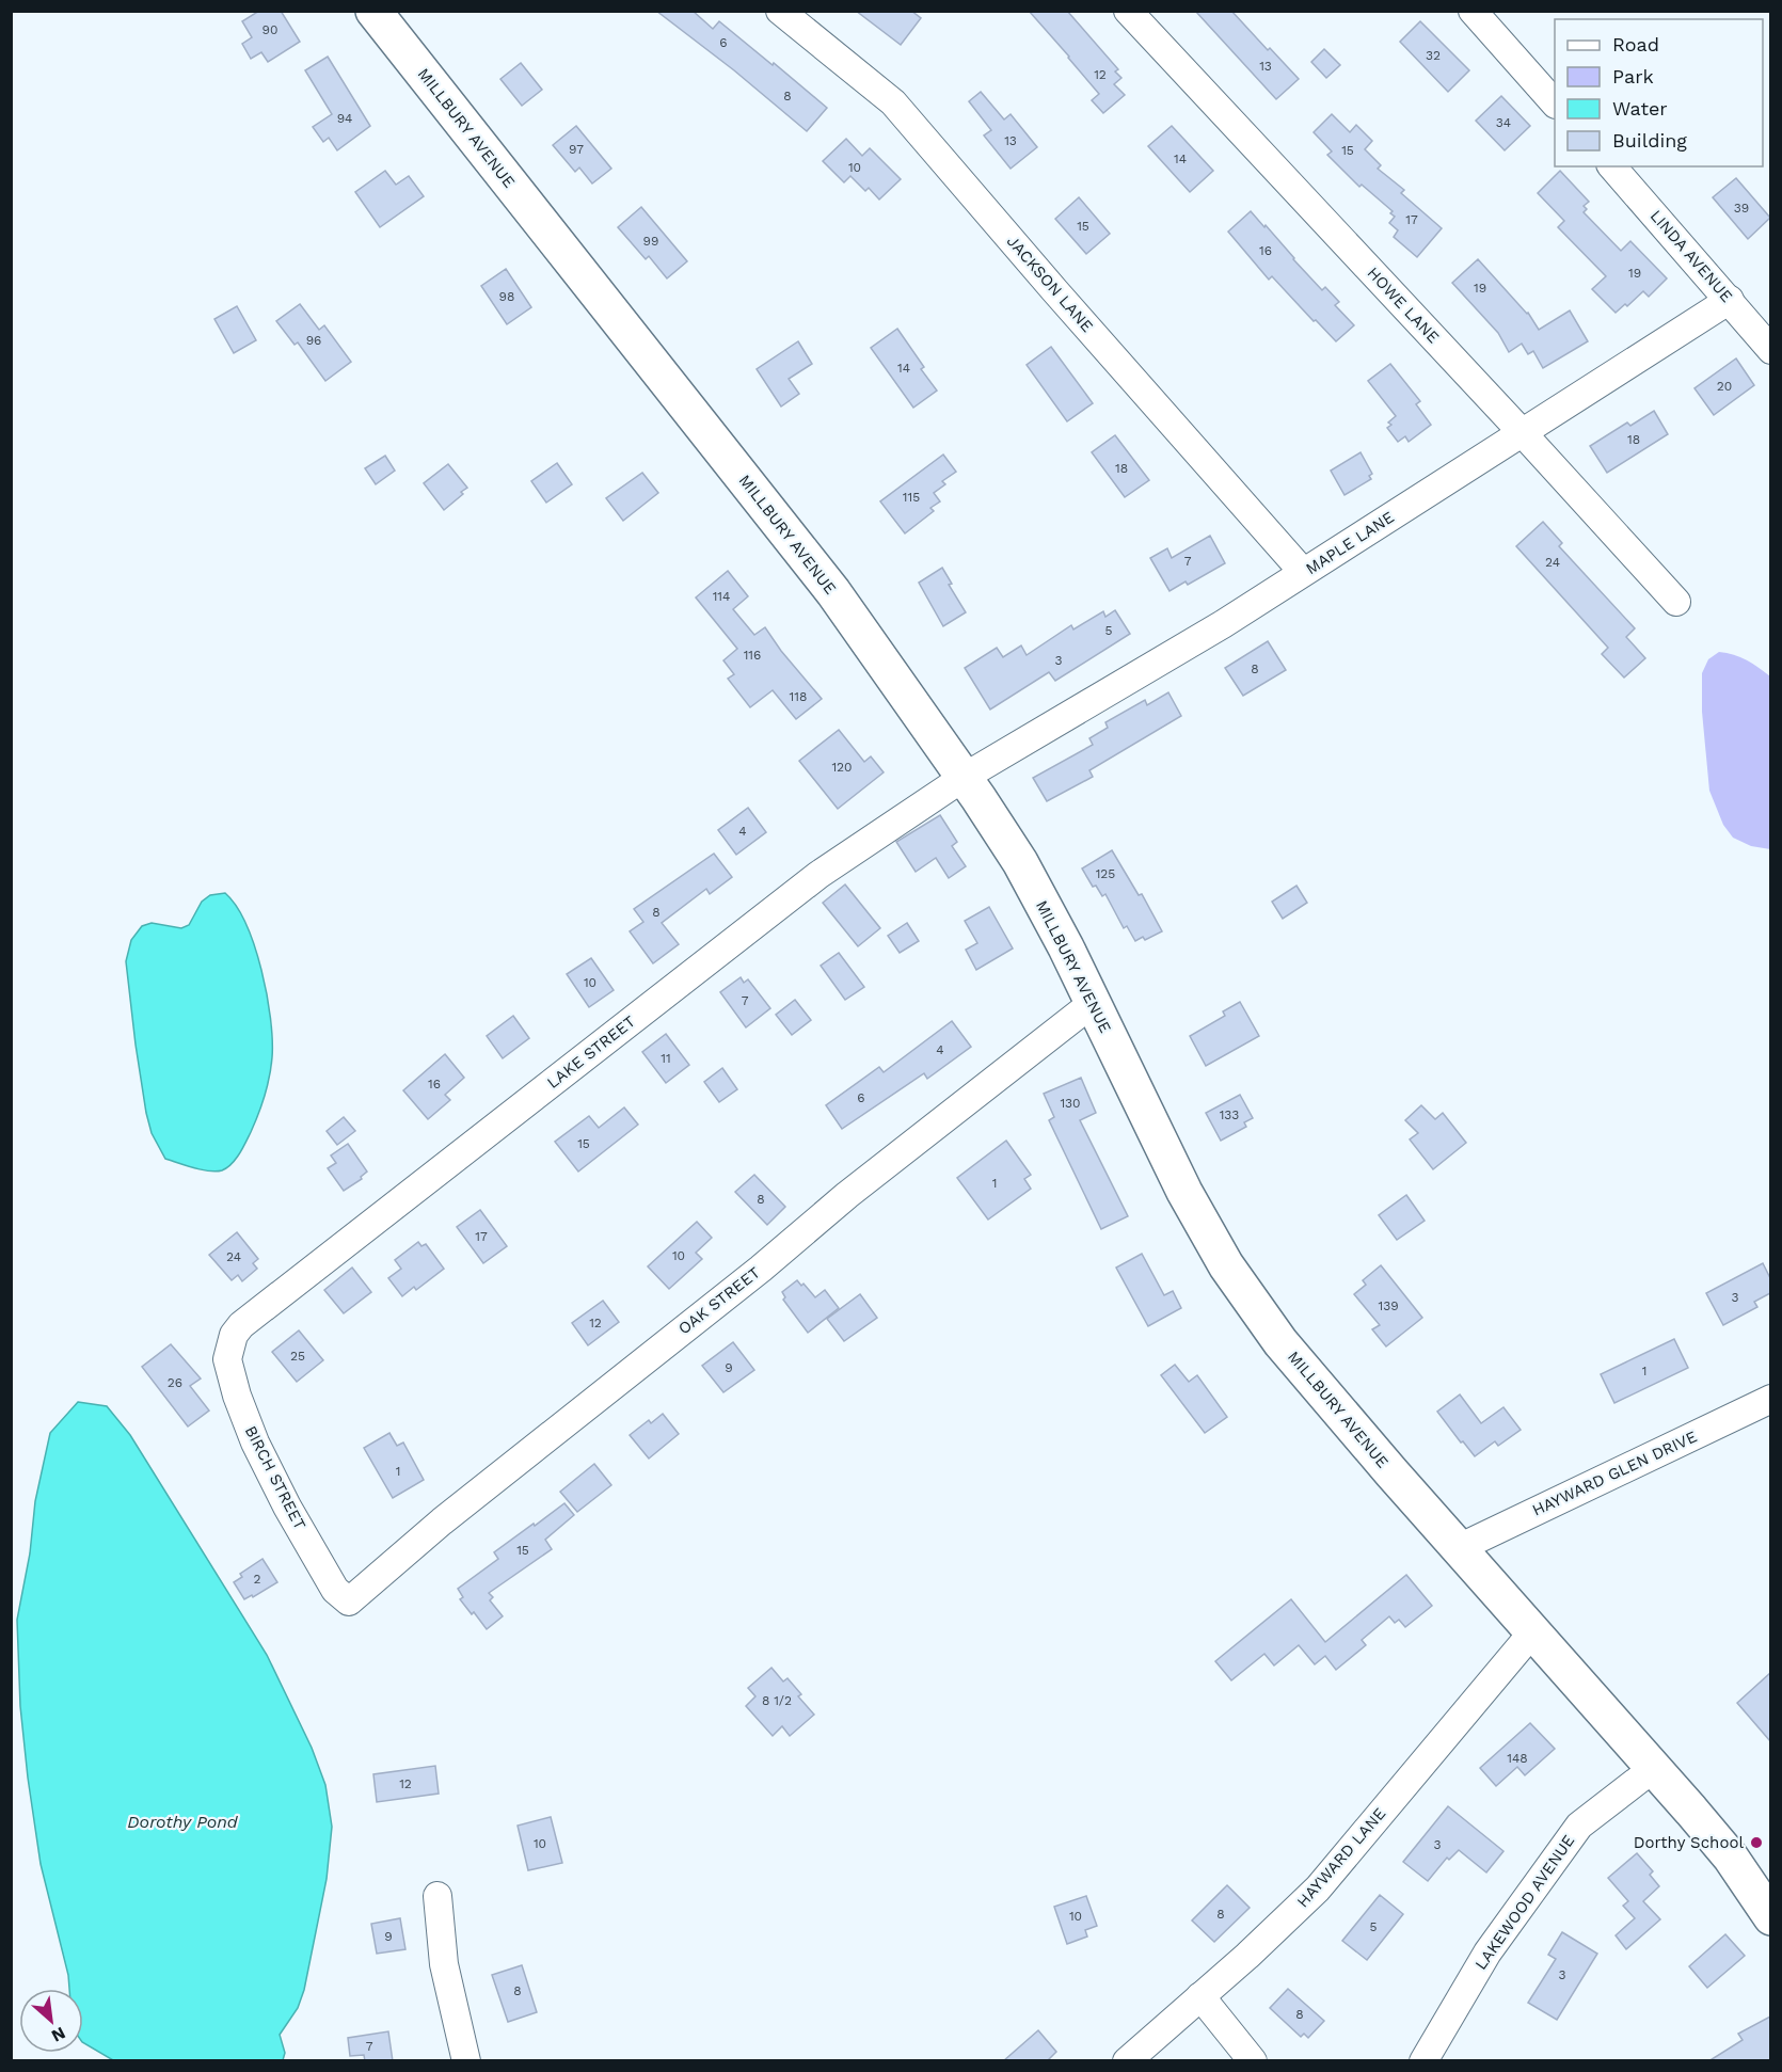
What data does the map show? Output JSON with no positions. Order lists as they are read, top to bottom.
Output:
{
  "streets": {
    "main road": ["MILLBURY AVENUE"],
    "street": [
      "LINDA AVENUE",
      "JACKSON LANE",
      "HOWE LANE",
      "MAPLE LANE",
      "LAKE STREET",
      "OAK STREET",
      "HAYWARD GLEN DRIVE",
      "BIRCH STREET",
      "HAYWARD LANE",
      "LAKEWOOD AVENUE"
    ]
  },
  "crossings": [
    ["MILLBURY AVENUE", "MAPLE LANE"],
    ["MILLBURY AVENUE", "LAKE STREET"],
    ["MILLBURY AVENUE", "OAK STREET"],
    ["MILLBURY AVENUE", "HAYWARD GLEN DRIVE"],
    ["MILLBURY AVENUE", "HAYWARD LANE"],
    ["MILLBURY AVENUE", "LAKEWOOD AVENUE"],
    ["LINDA AVENUE", "MAPLE LANE"],
    ["JACKSON LANE", "MAPLE LANE"],
    ["HOWE LANE", "MAPLE LANE"],
    ["MAPLE LANE", "LAKE STREET"],
    ["LAKE STREET", "BIRCH STREET"],
    ["OAK STREET", "BIRCH STREET"]
  ],
  "water": ["Dorothy Pond"],
  "places": ["Dorthy School"],
  "house_numbers": [
    "90",
    "6",
    "32",
    "13",
    "12",
    "8",
    "94",
    "34",
    "13",
    "97",
    "15",
    "14",
    "10",
    "39",
    "17",
    "15",
    "99",
    "16",
    "19",
    "19",
    "98",
    "96",
    "14",
    "20",
    "18",
    "18",
    "115",
    "7",
    "24",
    "114",
    "5",
    "116",
    "3",
    "8",
    "118",
    "120",
    "4",
    "125",
    "8",
    "10",
    "7",
    "4",
    "11",
    "16",
    "6",
    "130",
    "133",
    "15",
    "1",
    "8",
    "17",
    "10",
    "24",
    "3",
    "139",
    "12",
    "25",
    "9",
    "1",
    "26",
    "1",
    "15",
    "2",
    "8 1/2",
    "148",
    "12",
    "10",
    "3",
    "8",
    "10",
    "5",
    "9",
    "3",
    "8",
    "8",
    "7"
  ],
  "legend": [
    "Road",
    "Park",
    "Water",
    "Building"
  ],
  "north": "bottom right"
}
